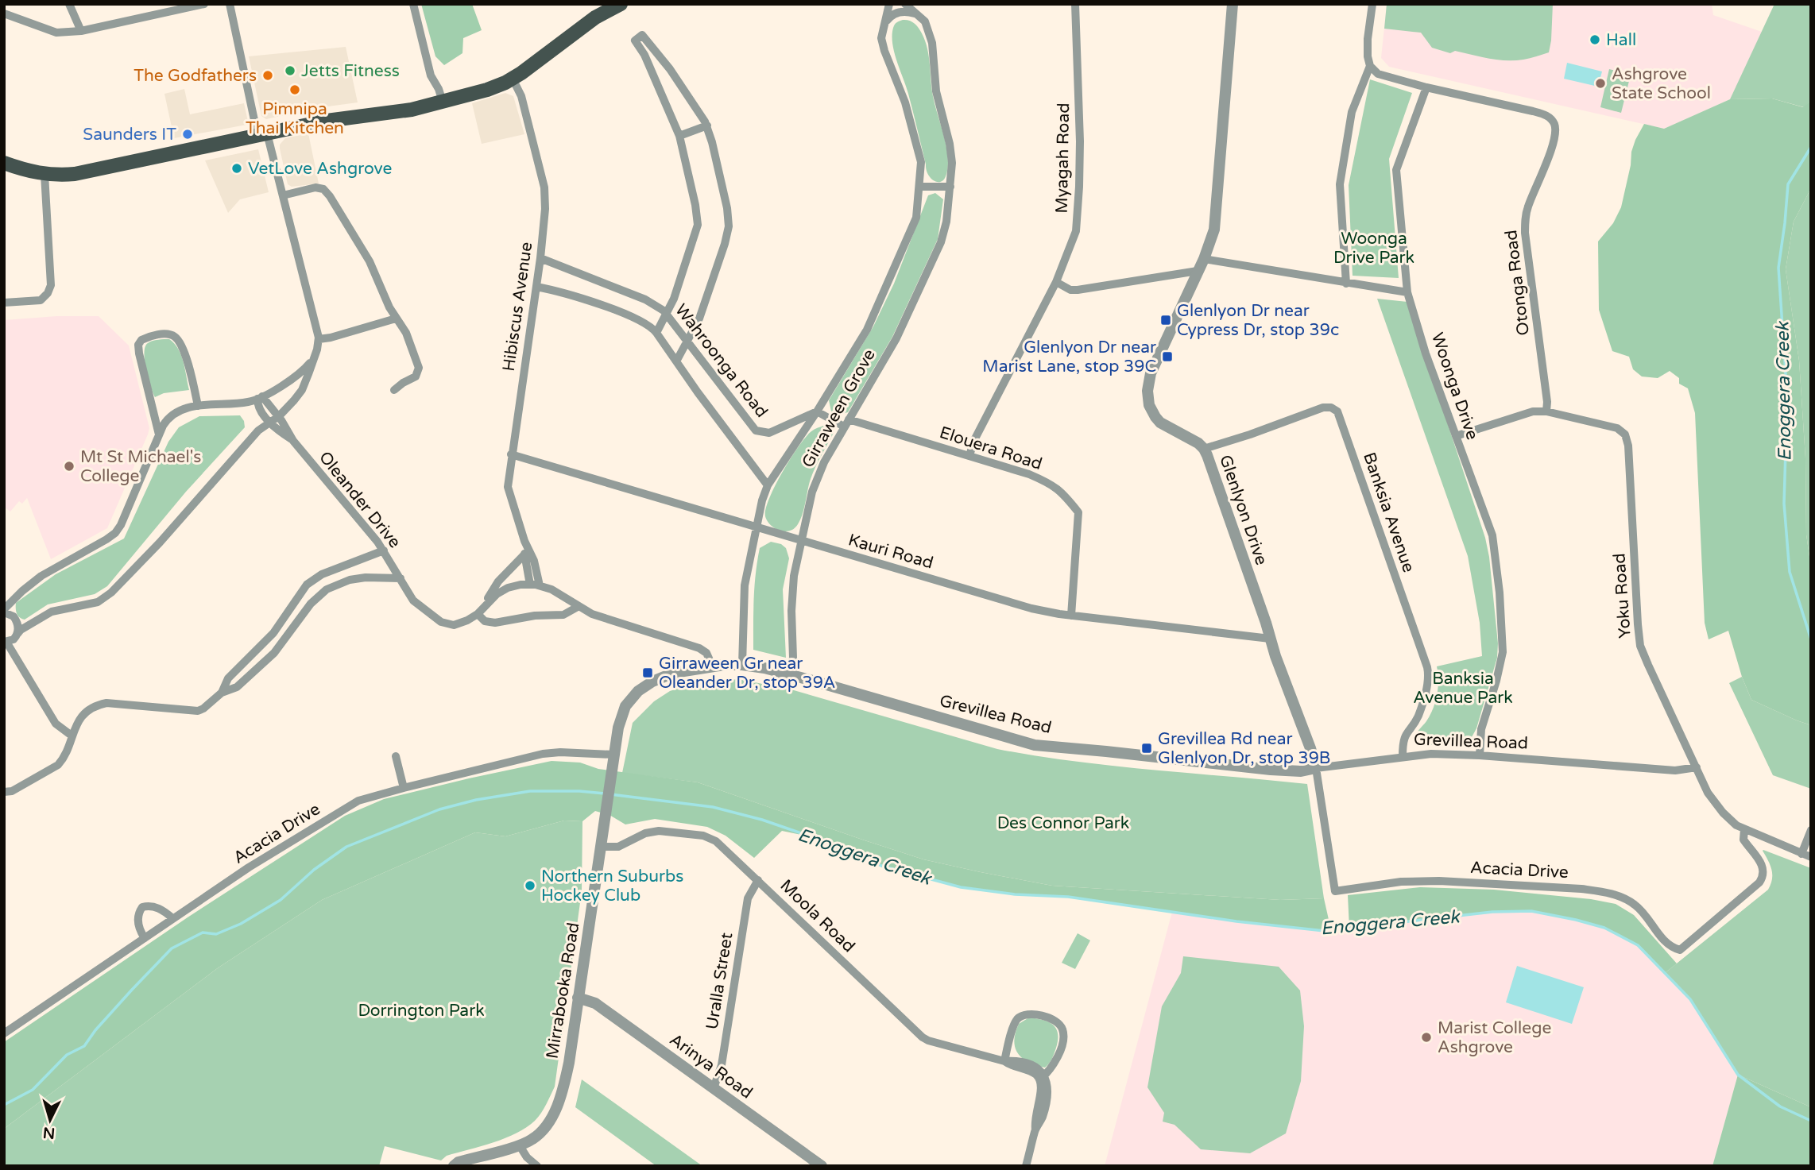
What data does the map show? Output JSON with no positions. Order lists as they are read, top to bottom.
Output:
{
  "streets": {
    "street": [
      "Myagah Road",
      "Otonga Road",
      "Hibiscus Avenue",
      "Wahroonga Road",
      "Woonga Drive",
      "Girraween Grove",
      "Elouera Road",
      "Oleander Drive",
      "Glenlyon Drive",
      "Banksia Avenue",
      "Kauri Road",
      "Yoku Road",
      "Grevillea Road",
      "Acacia Drive",
      "Moola Road",
      "Uralla Street",
      "Mirrabooka Road",
      "Arinya Road"
    ]
  },
  "crossings": [
    ["Myagah Road", "Elouera Road"],
    ["Otonga Road", "Woonga Drive"],
    ["Otonga Road", "Yoku Road"],
    ["Hibiscus Avenue", "Wahroonga Road"],
    ["Hibiscus Avenue", "Oleander Drive"],
    ["Hibiscus Avenue", "Kauri Road"],
    ["Wahroonga Road", "Girraween Grove"],
    ["Wahroonga Road", "Elouera Road"],
    ["Woonga Drive", "Yoku Road"],
    ["Woonga Drive", "Grevillea Road"],
    ["Girraween Grove", "Elouera Road"],
    ["Girraween Grove", "Kauri Road"],
    ["Girraween Grove", "Grevillea Road"],
    ["Elouera Road", "Kauri Road"],
    ["Glenlyon Drive", "Banksia Avenue"],
    ["Glenlyon Drive", "Kauri Road"],
    ["Glenlyon Drive", "Grevillea Road"],
    ["Glenlyon Drive", "Acacia Drive"],
    ["Banksia Avenue", "Grevillea Road"],
    ["Yoku Road", "Grevillea Road"],
    ["Yoku Road", "Acacia Drive"],
    ["Acacia Drive", "Mirrabooka Road"],
    ["Moola Road", "Uralla Street"],
    ["Moola Road", "Mirrabooka Road"],
    ["Uralla Street", "Arinya Road"],
    ["Mirrabooka Road", "Arinya Road"]
  ],
  "water": ["Enoggera Creek"],
  "parks": [
    "Woonga Drive Park",
    "Banksia Avenue Park",
    "Des Connor Park",
    "Dorrington Park"
  ],
  "places": {
    "other": [
      "Hall",
      "Jetts Fitness",
      "The Godfathers",
      "Ashgrove State School",
      "Pimnipa Thai Kitchen",
      "Saunders IT",
      "VetLove Ashgrove",
      "Mt St Michael's College",
      "Northern Suburbs Hockey Club",
      "Marist College Ashgrove"
    ],
    "transit": [
      "Glenlyon Dr near Cypress Dr, stop 39c",
      "Glenlyon Dr near Marist Lane, stop 39C",
      "Girraween Gr near Oleander Dr, stop 39A",
      "Grevillea Rd near Glenlyon Dr, stop 39B"
    ]
  },
  "north": "bottom"
}
